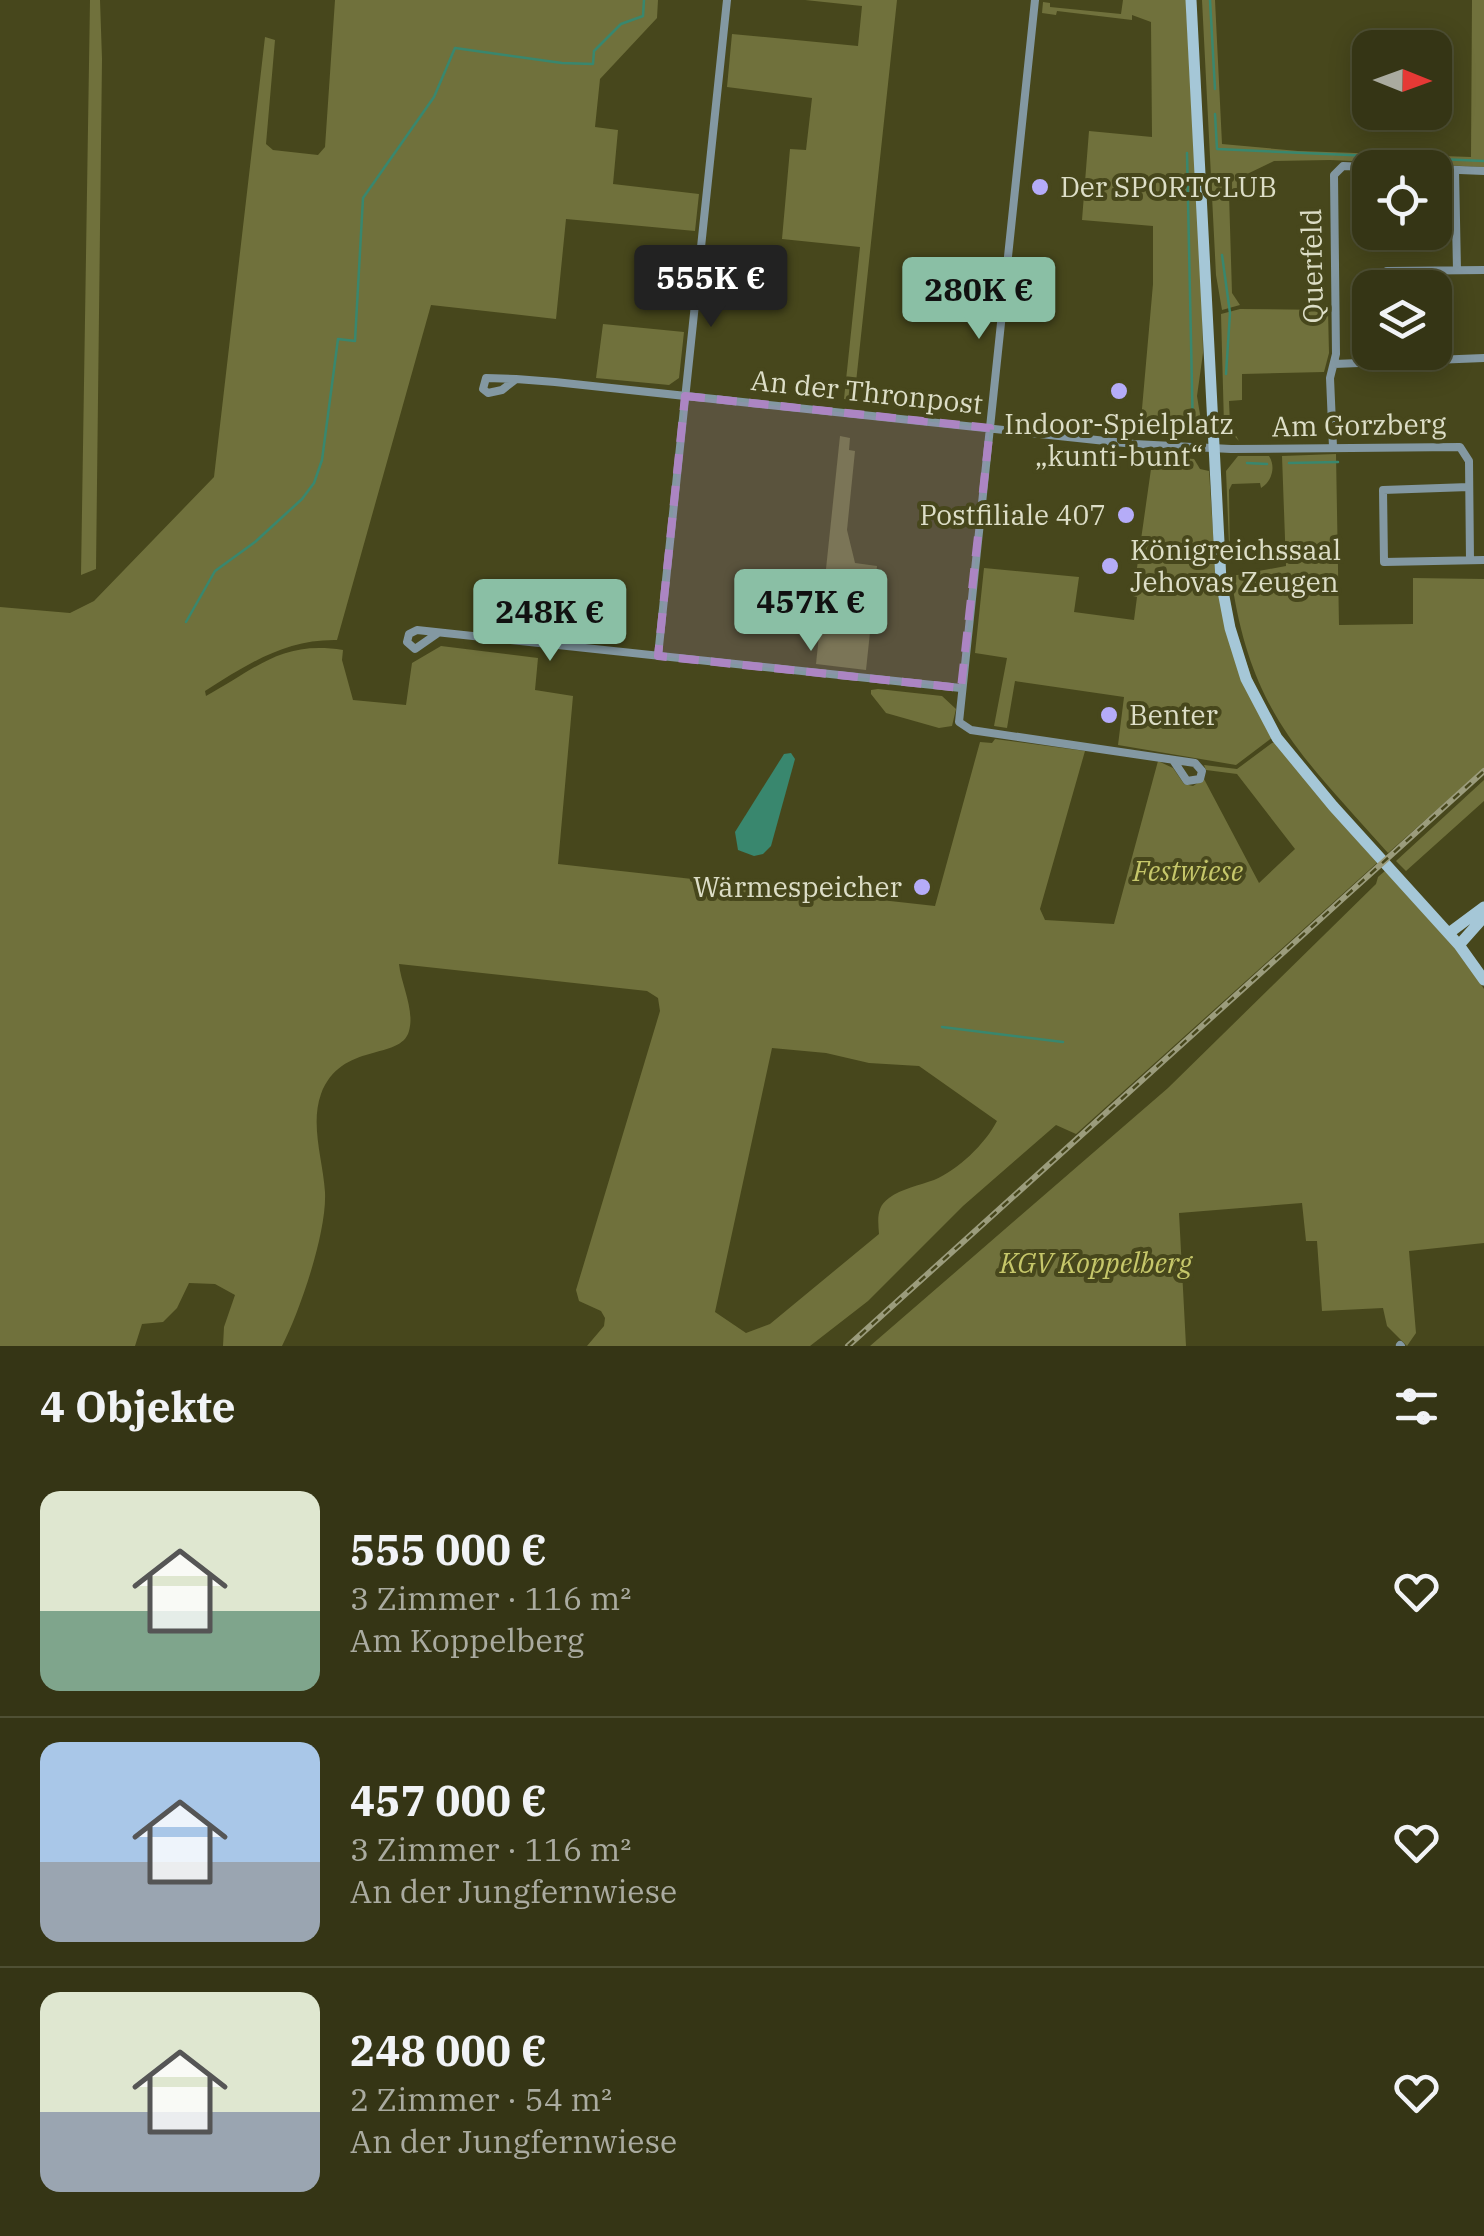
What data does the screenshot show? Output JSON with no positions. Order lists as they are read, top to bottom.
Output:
{
  "streets": {
    "street": ["Querfeld", "An der Thronpost", "Am Gorzberg"]
  },
  "crossings": [
    ["Querfeld", "Am Gorzberg"],
    ["An der Thronpost", "Am Gorzberg"]
  ],
  "parks": ["Festwiese", "KGV Koppelberg"],
  "places": [
    "Der SPORTCLUB",
    "Indoor-Spielplatz „kunti-bunt“",
    "Postfiliale 407",
    "Königreichssaal Jehovas Zeugen",
    "Benter",
    "Wärmespeicher"
  ],
  "north": "right",
  "page": {
    "price": [
      "555K €",
      "280K €",
      "457K €",
      "248K €"
    ],
    "heading": "4 Objekte",
    "list": [
      {
        "name": "555 000 €",
        "note": "3 Zimmer · 116 m² · Am Koppelberg"
      },
      {
        "name": "457 000 €",
        "note": "3 Zimmer · 116 m² · An der Jungfernwiese"
      },
      {
        "name": "248 000 €",
        "note": "2 Zimmer · 54 m² · An der Jungfernwiese"
      }
    ]
  }
}
